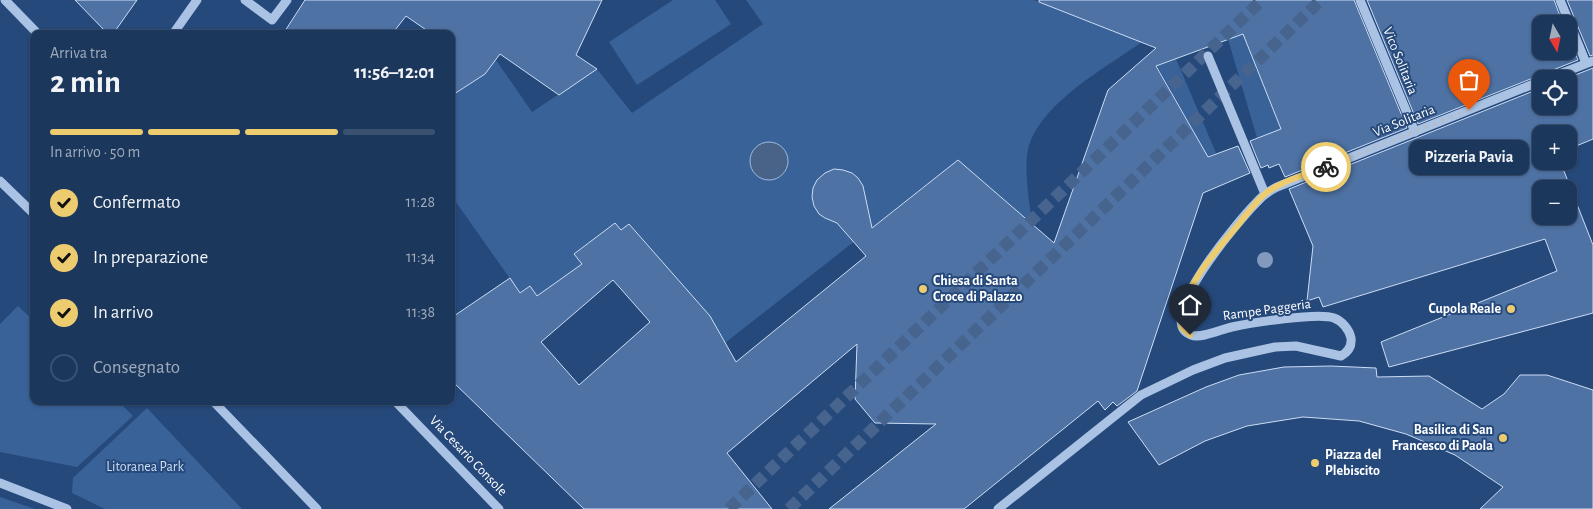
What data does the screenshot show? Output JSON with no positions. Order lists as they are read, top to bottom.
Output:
{
  "streets": {
    "street": [
      "Vico Solitaria",
      "Via Solitaria",
      "Rampe Paggeria",
      "Via Cesario Console"
    ]
  },
  "crossings": [
    ["Vico Solitaria", "Via Solitaria"],
    ["Via Solitaria", "Rampe Paggeria"]
  ],
  "parks": ["Litoranea Park"],
  "places": [
    "Pizzeria Pavia",
    "Chiesa di Santa Croce di Palazzo",
    "Cupola Reale",
    "Basilica di San Francesco di Paola",
    "Piazza del Plebiscito"
  ],
  "north": "bottom",
  "page": {
    "map_buttons": ["+", "−"],
    "heading": ["2 min", "Arriva tra", "11:56–12:01"],
    "bar": "In arrivo · 50 m",
    "bubble": "Pizzeria Pavia",
    "list": [
      ["Confermato", "11:28"],
      ["In preparazione", "11:34"],
      ["In arrivo", "11:38"],
      "Consegnato"
    ]
  }
}
